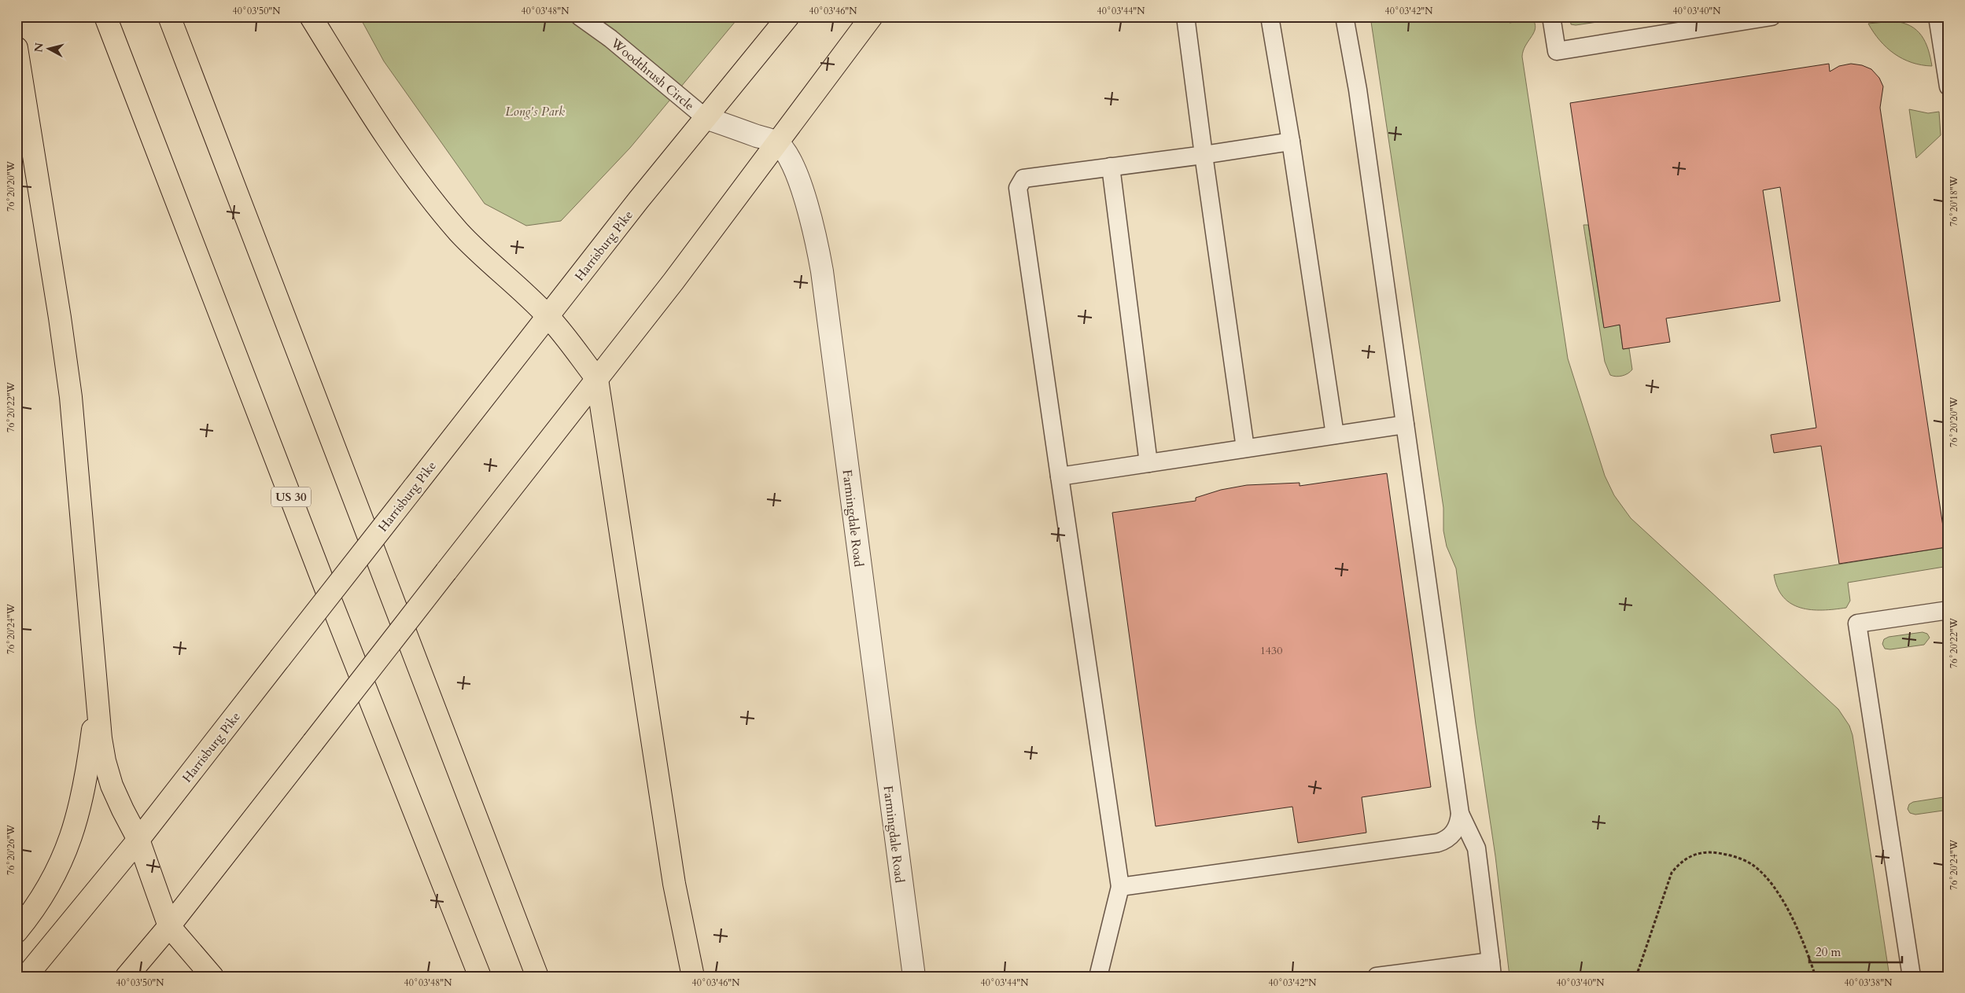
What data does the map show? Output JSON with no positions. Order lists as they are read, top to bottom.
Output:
{
  "streets": {
    "main road": ["Harrisburg Pike", "US 30"],
    "street": ["Farmingdale Road"],
    "lane": ["Woodthrush Circle"]
  },
  "crossings": [
    ["Woodthrush Circle", "Harrisburg Pike"]
  ],
  "parks": ["Long's Park"],
  "house_numbers": ["1430"],
  "scale_bar": "20 m",
  "north": "left",
  "coordinates": [
    "40°03'50\"N",
    "40°03'48\"N",
    "40°03'46\"N",
    "40°03'44\"N",
    "40°03'42\"N",
    "40°03'40\"N",
    "76°20'20\"W",
    "76°20'18\"W",
    "76°20'22\"W",
    "76°20'24\"W",
    "76°20'26\"W",
    "40°03'38\"N"
  ]
}
